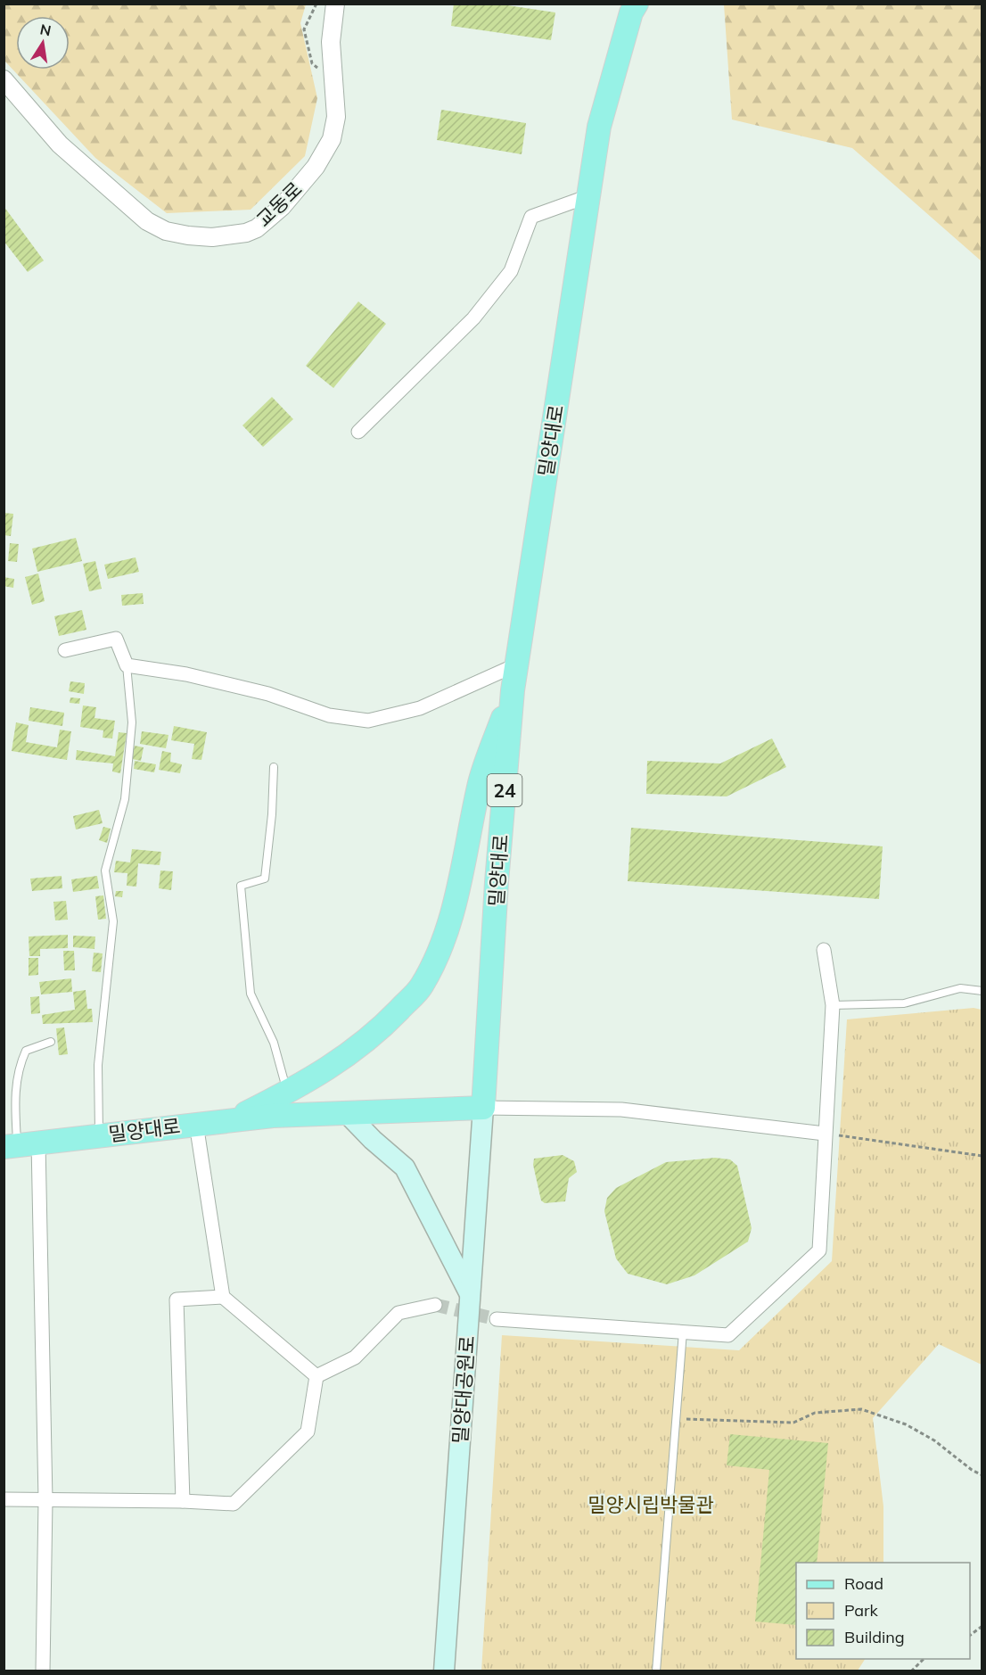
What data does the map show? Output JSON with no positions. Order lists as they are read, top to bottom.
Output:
{
  "streets": {
    "main road": ["밀양대로", "24", "밀양대공원로"],
    "street": ["교동로"]
  },
  "crossings": [
    ["밀양대로", "밀양대공원로"]
  ],
  "parks": ["밀양시립박물관"],
  "legend": ["Road", "Park", "Building"],
  "north": "top"
}
